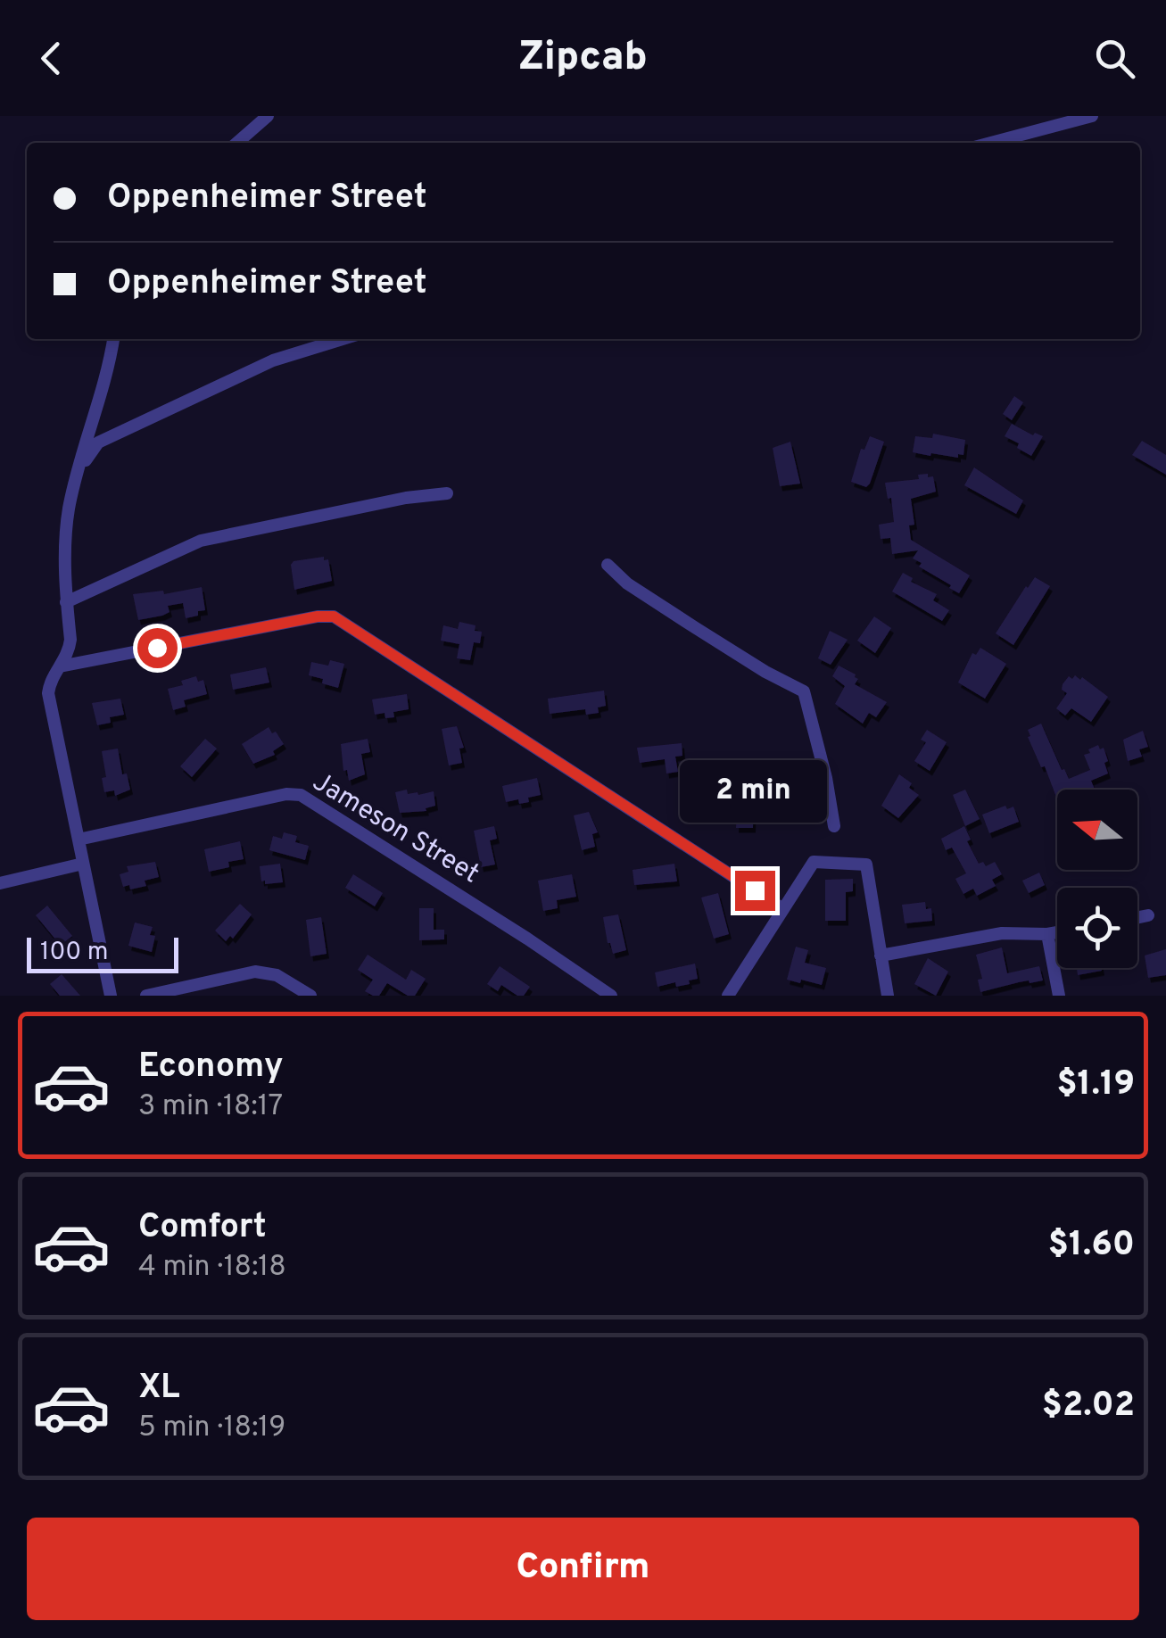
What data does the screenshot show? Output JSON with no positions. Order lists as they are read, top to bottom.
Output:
{
  "streets": {
    "street": ["Jameson Street"]
  },
  "scale_bar": "100 m",
  "north": "left",
  "page": {
    "header": "Zipcab",
    "banner": ["Oppenheimer Street", "Oppenheimer Street"],
    "bubble": "2 min",
    "scale": "100 m",
    "list": [
      {
        "name": "Economy",
        "note": "3 min · 18:17",
        "value": "$1.19"
      },
      {
        "name": "Comfort",
        "note": "4 min · 18:18",
        "value": "$1.60"
      },
      {
        "name": "XL",
        "note": "5 min · 18:19",
        "value": "$2.02"
      }
    ],
    "buttons": "Confirm"
  }
}
